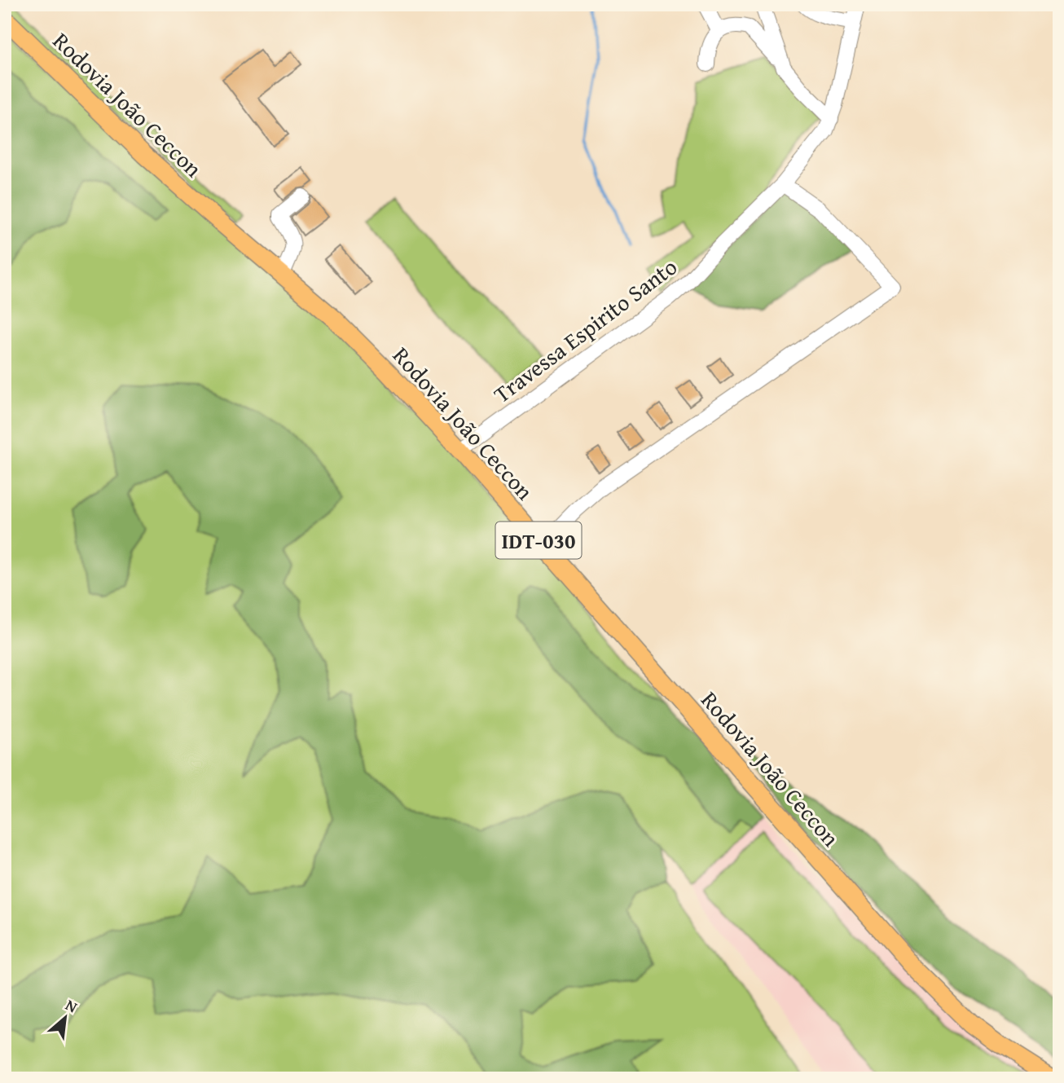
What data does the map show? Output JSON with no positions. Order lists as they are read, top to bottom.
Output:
{
  "streets": {
    "main road": ["Rodovia João Ceccon", "IDT-030"],
    "street": ["Travessa Espirito Santo"]
  },
  "crossings": [
    ["Rodovia João Ceccon", "Travessa Espirito Santo"]
  ],
  "north": "top right"
}
